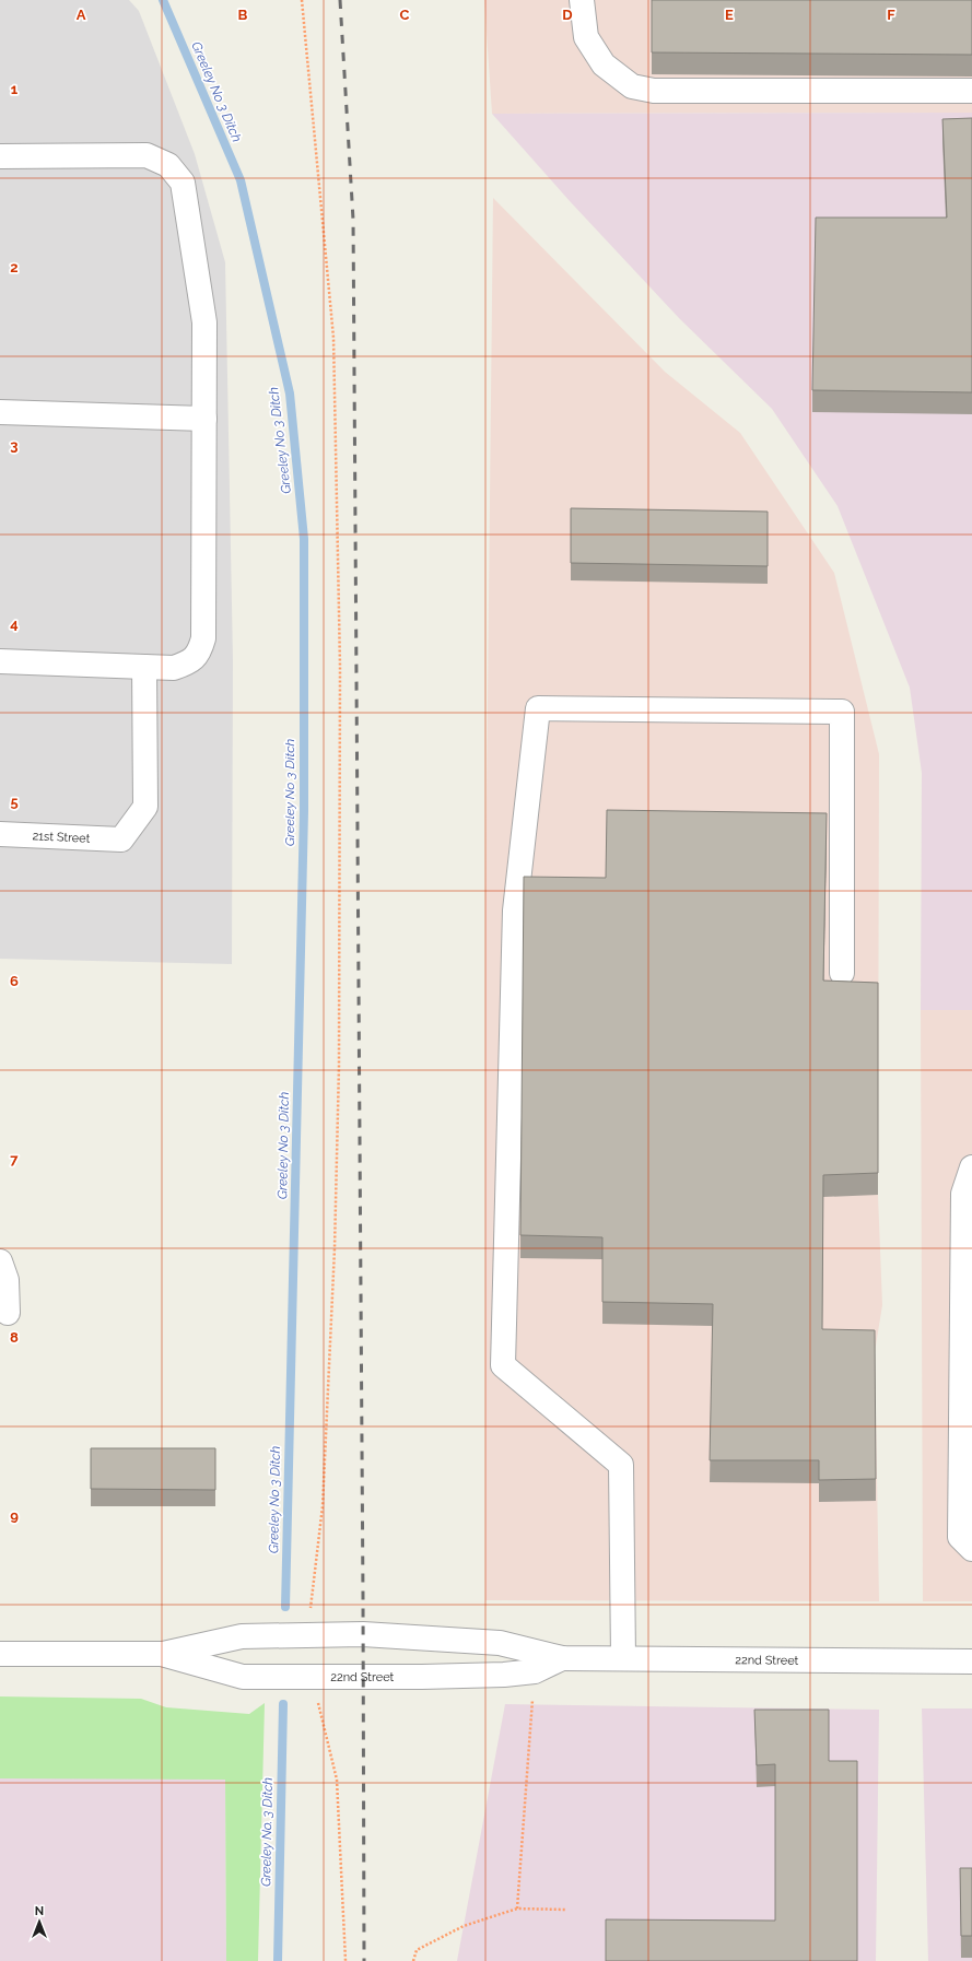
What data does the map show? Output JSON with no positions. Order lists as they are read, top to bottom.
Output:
{
  "streets": {
    "street": ["21st Street", "22nd Street"]
  },
  "water": ["Greeley No 3 Ditch", "Greeley No. 3 Ditch"],
  "north": "top",
  "grid": {
    "columns": [
      "A",
      "B",
      "C",
      "D",
      "E",
      "F"
    ],
    "rows": [
      "1",
      "2",
      "3",
      "4",
      "5",
      "6",
      "7",
      "8",
      "9"
    ]
  }
}
